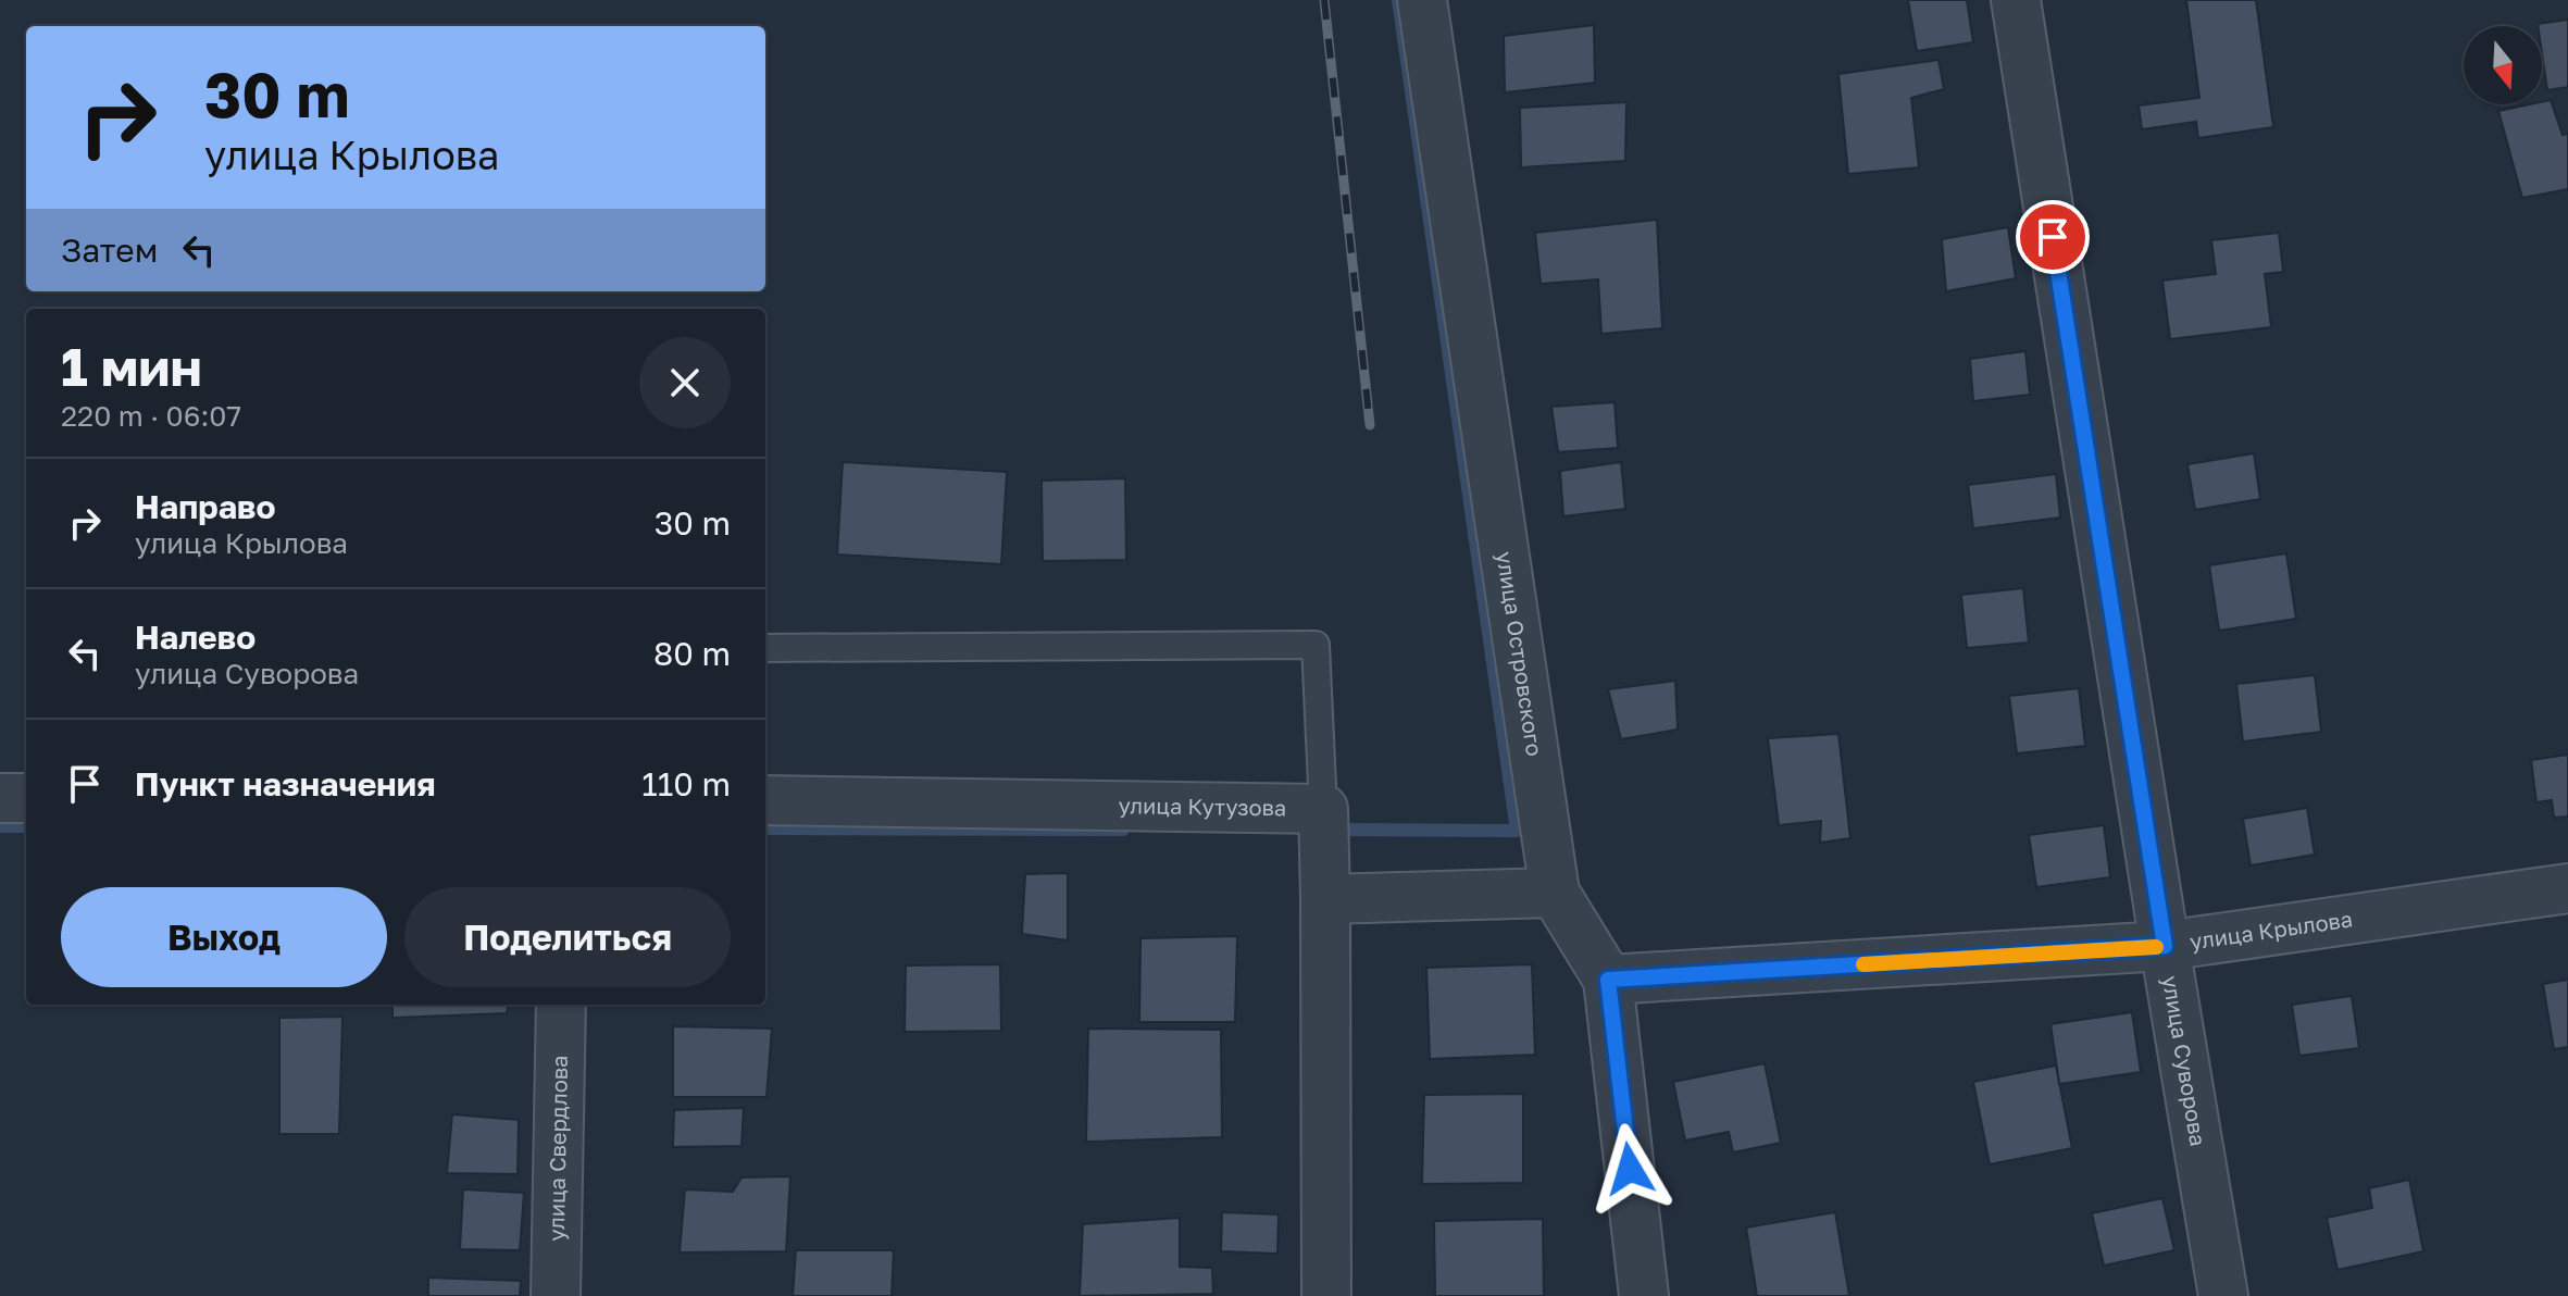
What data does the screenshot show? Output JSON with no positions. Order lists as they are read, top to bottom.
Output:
{
  "streets": {
    "street": [
      "улица Островского",
      "улица Кутузова",
      "улица Крылова",
      "улица Суворова",
      "улица Свердлова"
    ]
  },
  "crossings": [
    ["улица Островского", "улица Крылова"],
    ["улица Крылова", "улица Суворова"]
  ],
  "north": "bottom",
  "page": {
    "turn": ["30 m", "улица Крылова"],
    "then": "Затем",
    "heading": ["1 мин", "220 m · 06:07"],
    "list": [
      {
        "name": "Направо",
        "note": "улица Крылова",
        "value": "30 m"
      },
      {
        "name": "Налево",
        "note": "улица Суворова",
        "value": "80 m"
      },
      {
        "name": "Пункт назначения",
        "value": "110 m"
      }
    ],
    "buttons": ["Выход", "Поделиться"]
  }
}
